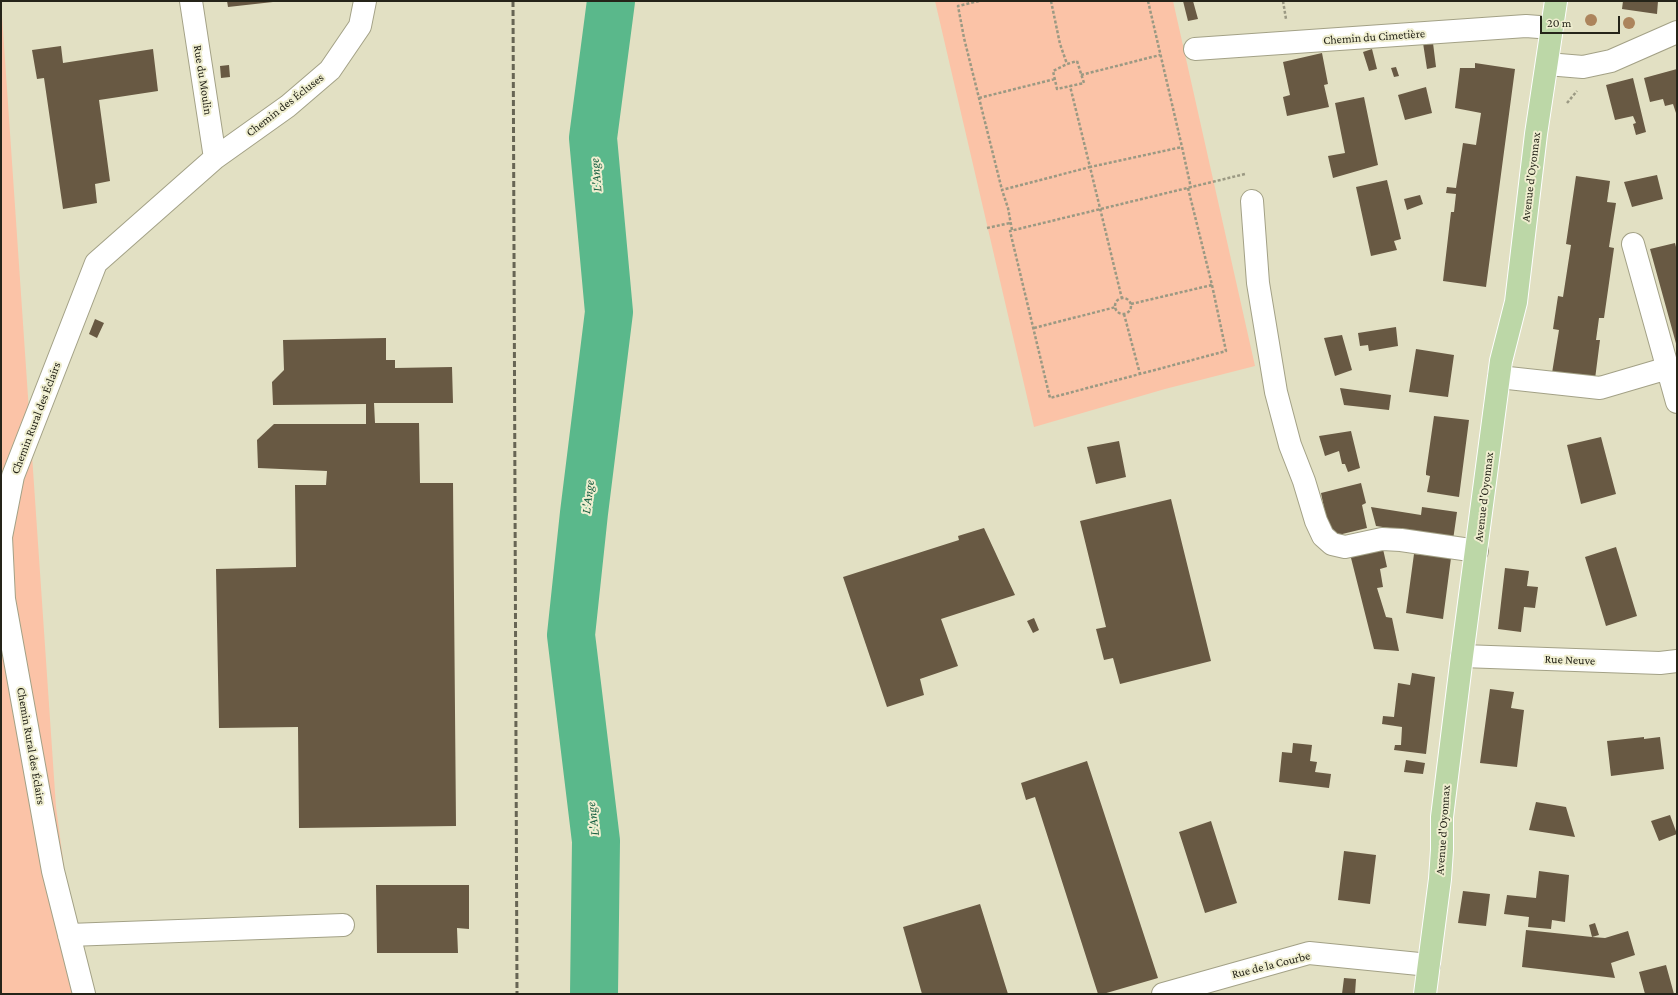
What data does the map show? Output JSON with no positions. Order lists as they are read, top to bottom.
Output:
{
  "streets": {
    "main road": ["Avenue d'Oyonnax"],
    "street": [
      "Chemin du Cimetière",
      "Rue du Moulin",
      "Chemin des Écluses",
      "Chemin Rural des Éclairs",
      "Rue Neuve",
      "Rue de la Courbe"
    ]
  },
  "crossings": [
    ["Chemin du Cimetière", "Avenue d'Oyonnax"],
    ["Rue du Moulin", "Chemin des Écluses"],
    ["Rue du Moulin", "Chemin Rural des Éclairs"],
    ["Chemin des Écluses", "Chemin Rural des Éclairs"],
    ["Avenue d'Oyonnax", "Rue Neuve"],
    ["Avenue d'Oyonnax", "Rue de la Courbe"]
  ],
  "water": ["L'Ange"],
  "scale_bar": "20 m"
}
